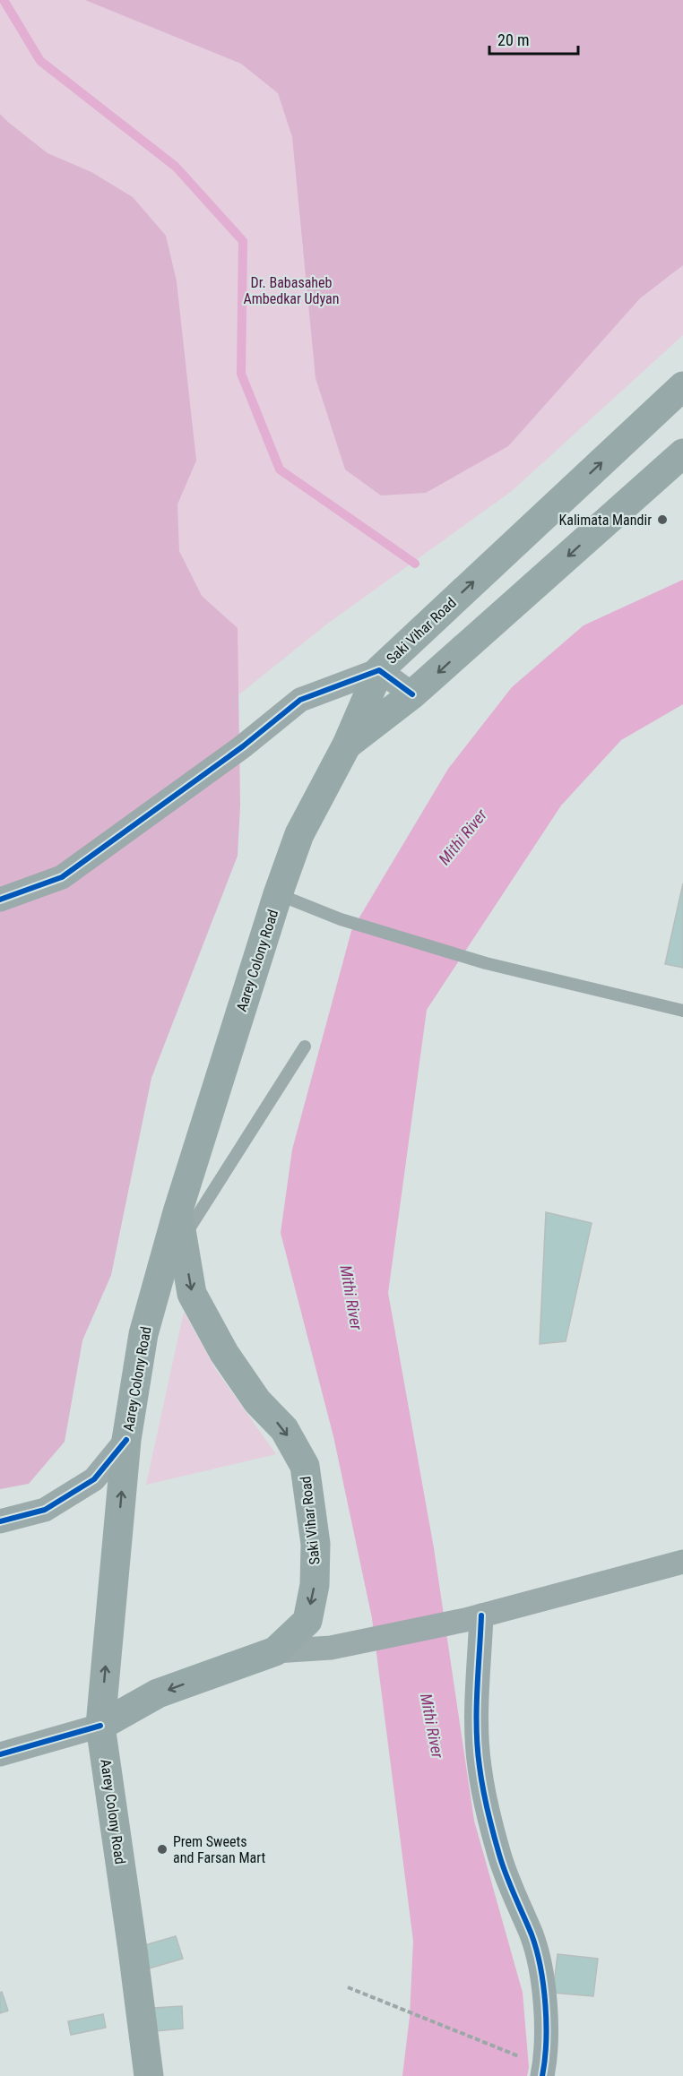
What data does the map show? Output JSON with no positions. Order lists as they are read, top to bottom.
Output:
{
  "streets": {
    "main road": ["Saki Vihar Road", "Aarey Colony Road"]
  },
  "crossings": [
    ["Saki Vihar Road", "Aarey Colony Road"]
  ],
  "water": ["Mithi River"],
  "parks": ["Dr. Babasaheb Ambedkar Udyan"],
  "places": ["Kalimata Mandir", "Prem Sweets and Farsan Mart"],
  "scale_bar": "20 m"
}
